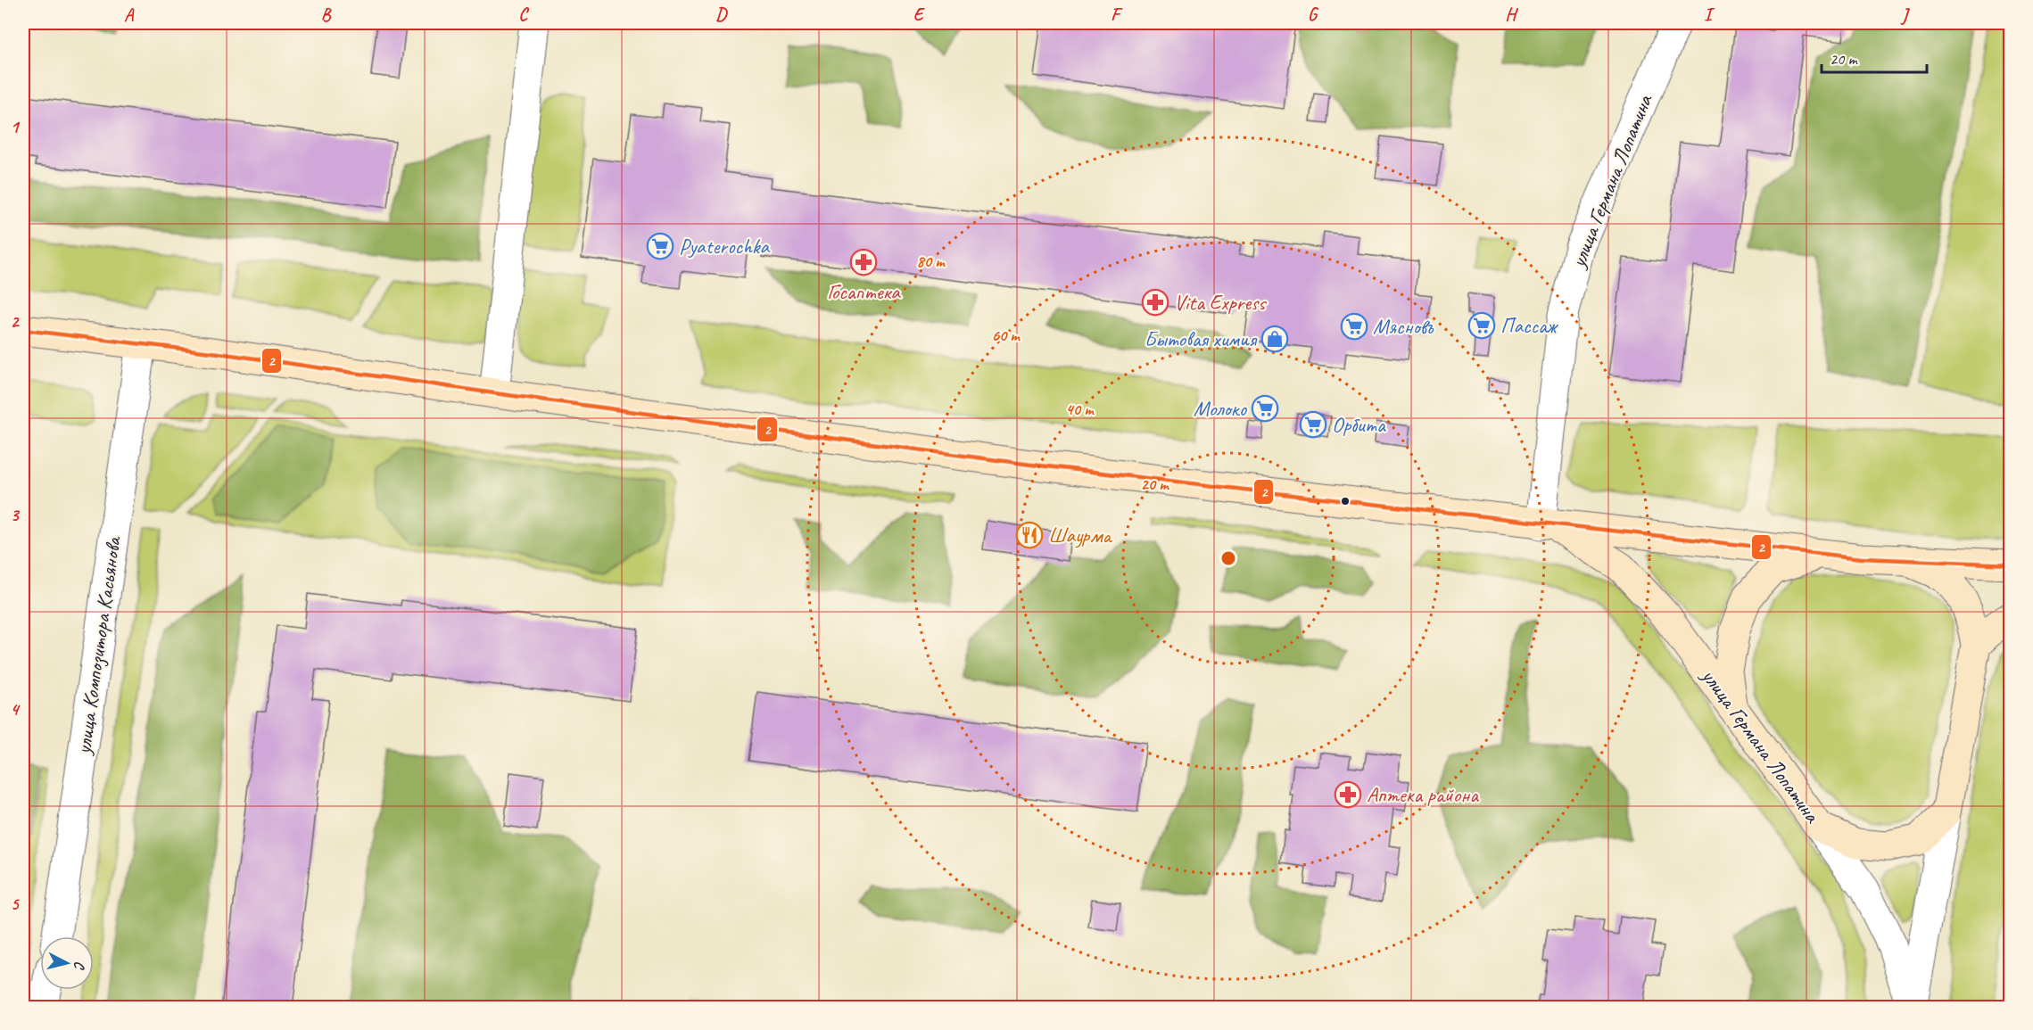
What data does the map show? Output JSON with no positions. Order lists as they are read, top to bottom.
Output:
{
  "streets": {
    "street": ["улица Германа Лопатина", "улица Композитора Касьянова"]
  },
  "places": {
    "supermarket": [
      "Pyaterochka",
      "Пассаж",
      "Мясновъ",
      "Молоко",
      "Орбита"
    ],
    "pharmacy": ["Госаптека", "Vita Express", "Аптека района"],
    "shop": ["Бытовая химия"],
    "restaurant": ["Шаурма"]
  },
  "lines": ["transit line 2"],
  "scale_bar": "20 m",
  "north": "right",
  "grid": {
    "columns": [
      "A",
      "B",
      "C",
      "D",
      "E",
      "F",
      "G",
      "H",
      "I",
      "J"
    ],
    "rows": [
      "1",
      "2",
      "3",
      "4",
      "5"
    ]
  },
  "rings": [
    "80 m",
    "60 m",
    "40 m",
    "20 m"
  ]
}
